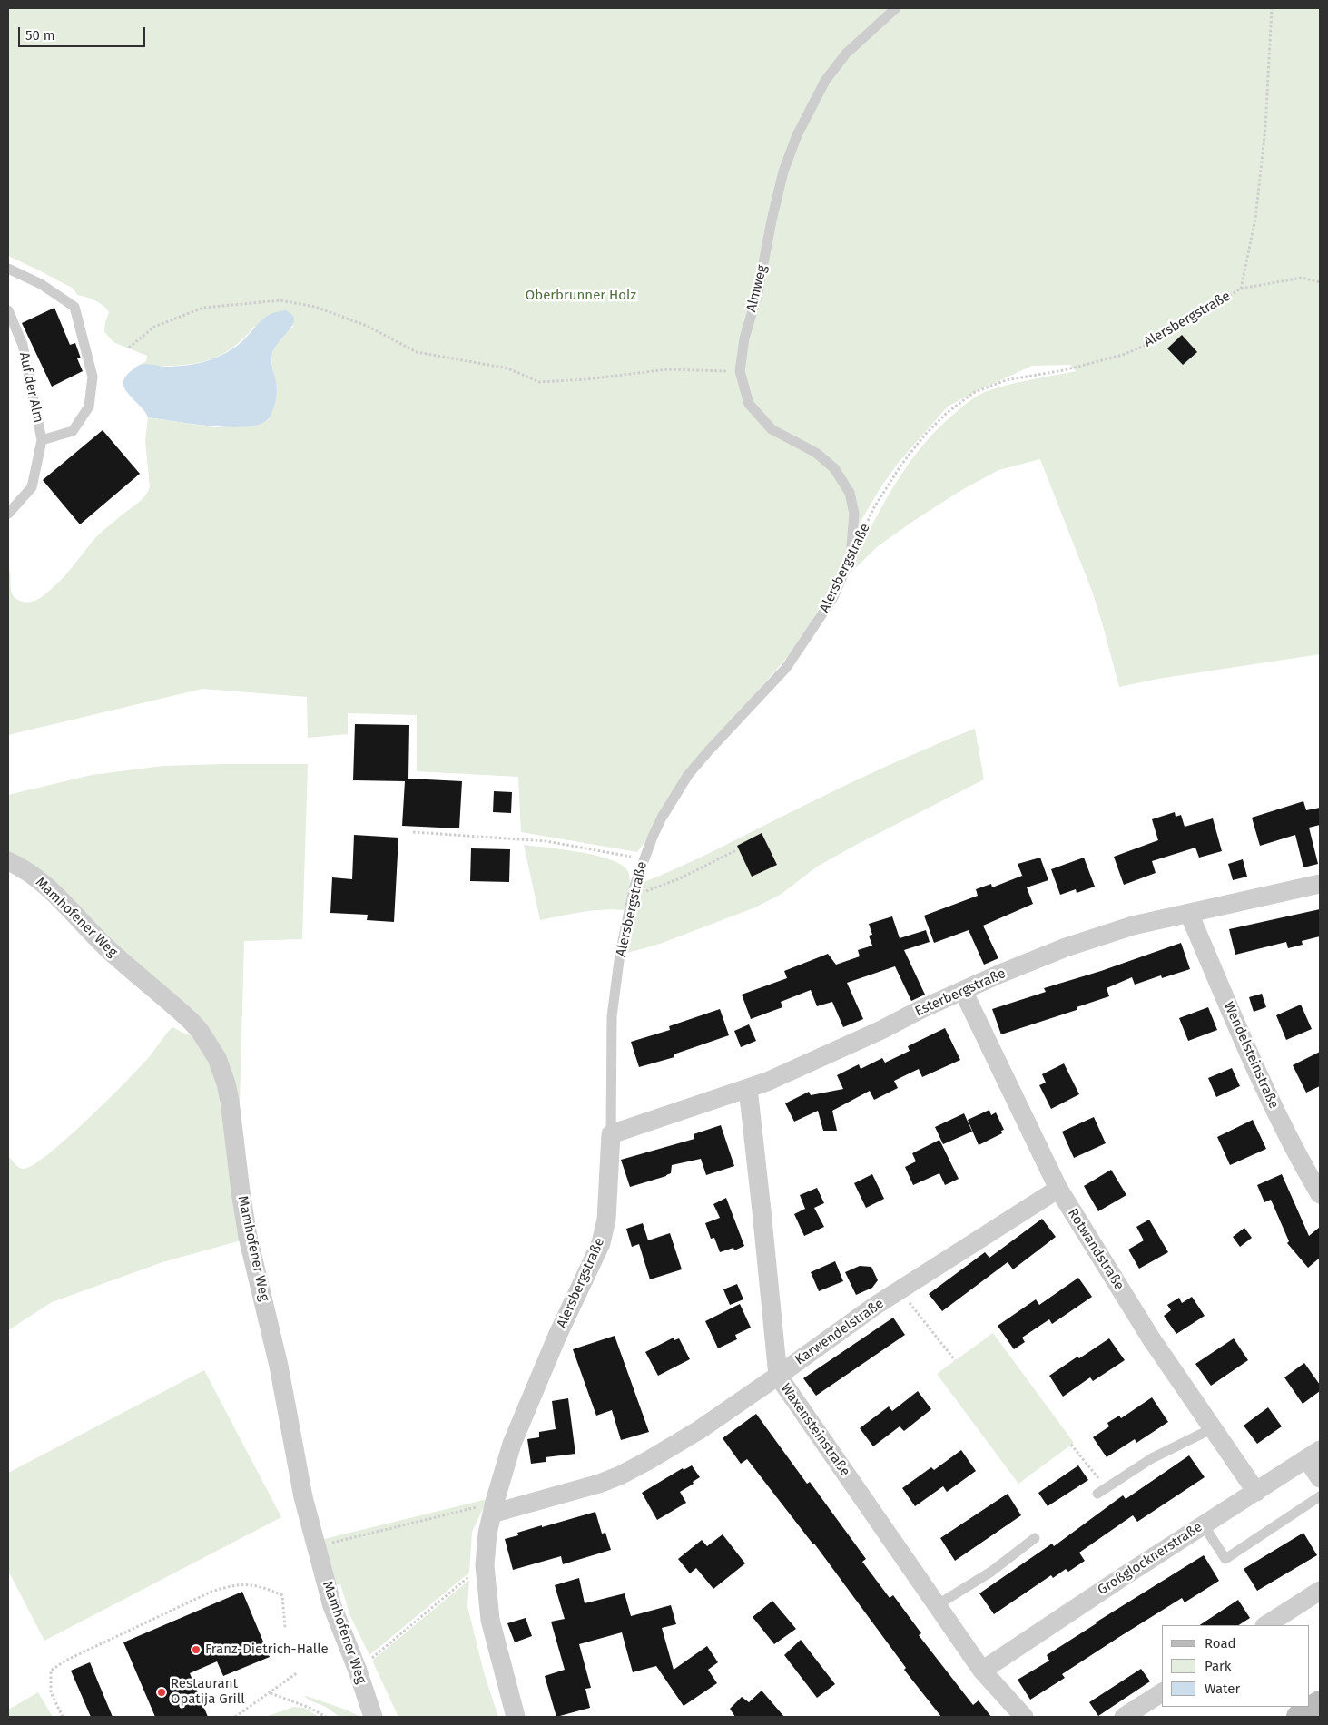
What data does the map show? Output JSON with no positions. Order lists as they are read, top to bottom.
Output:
{
  "streets": {
    "street": [
      "Alersbergstraße",
      "Mamhofener Weg",
      "Esterbergstraße",
      "Wendelsteinstraße",
      "Rotwandstraße",
      "Karwendelstraße",
      "Waxensteinstraße",
      "Großglocknerstraße"
    ],
    "lane": ["Almweg", "Auf der Alm"]
  },
  "crossings": [
    ["Almweg", "Alersbergstraße"],
    ["Alersbergstraße", "Esterbergstraße"],
    ["Alersbergstraße", "Karwendelstraße"],
    ["Esterbergstraße", "Wendelsteinstraße"],
    ["Esterbergstraße", "Rotwandstraße"],
    ["Esterbergstraße", "Waxensteinstraße"],
    ["Rotwandstraße", "Karwendelstraße"],
    ["Rotwandstraße", "Großglocknerstraße"],
    ["Karwendelstraße", "Waxensteinstraße"],
    ["Waxensteinstraße", "Großglocknerstraße"]
  ],
  "parks": ["Oberbrunner Holz"],
  "places": ["Franz-Dietrich-Halle", "Restaurant Opatija Grill"],
  "legend": ["Road", "Park", "Water"],
  "scale_bar": "50 m"
}
